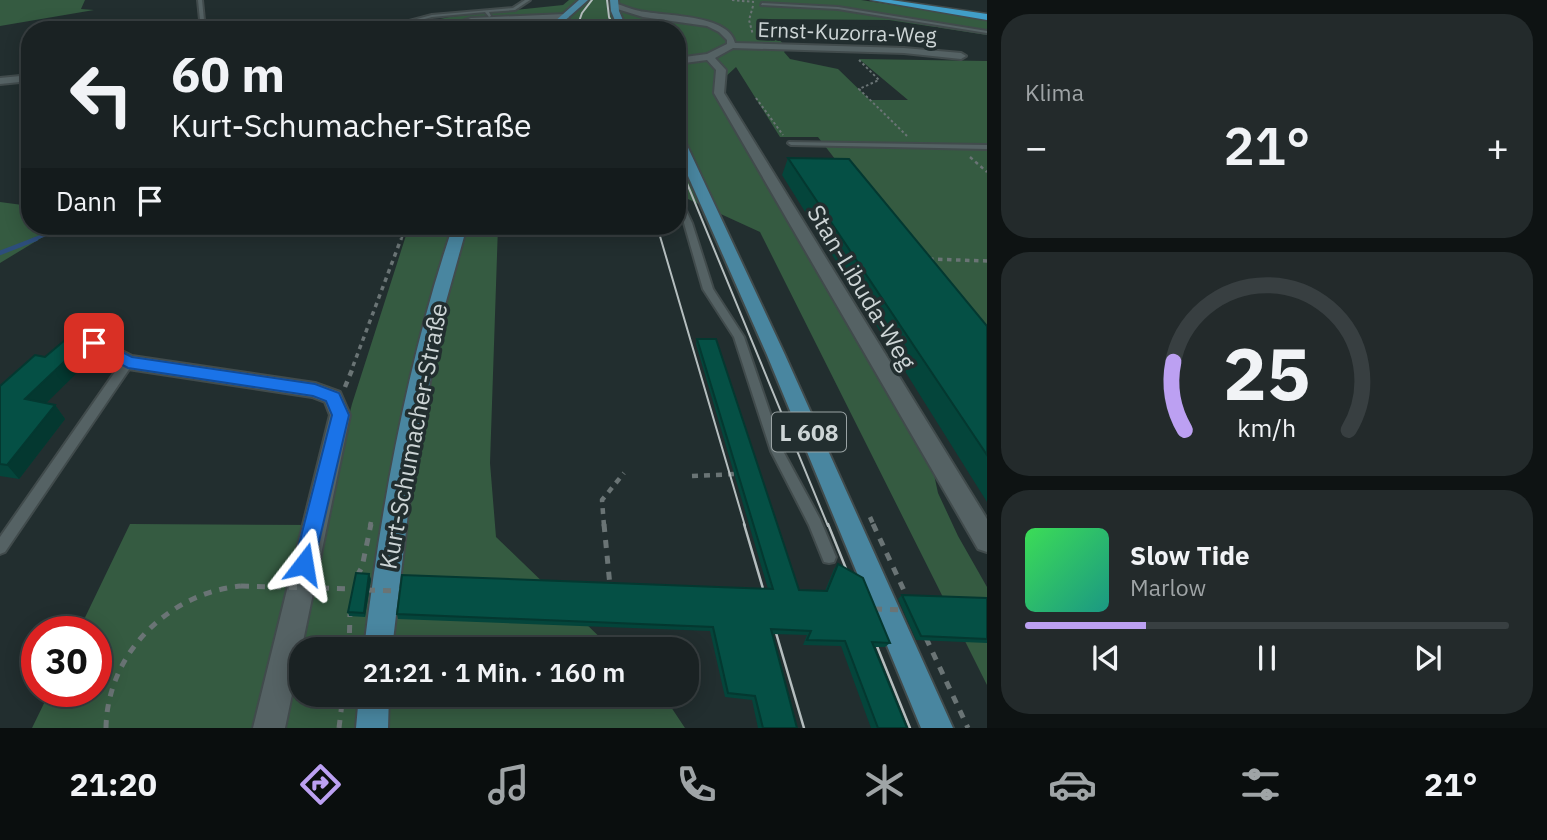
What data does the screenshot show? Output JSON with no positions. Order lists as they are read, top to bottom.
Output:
{
  "streets": {
    "main road": ["L 608", "Kurt-Schumacher-Straße"],
    "street": ["Ernst-Kuzorra-Weg", "Stan-Libuda-Weg"]
  },
  "crossings": [
    ["Ernst-Kuzorra-Weg", "Stan-Libuda-Weg"]
  ],
  "page": {
    "tile": "Klima",
    "turn": ["60 m", "Kurt-Schumacher-Straße"],
    "heat": ["−", "21°", "+"],
    "then": "Dann",
    "song": ["Slow Tide", "Marlow"],
    "limit": "30",
    "trip": "21:21 · 1 Min. · 160 m",
    "tabs": ["21:20", "21°"],
    "gauge": ["25", "km/h"]
  }
}
